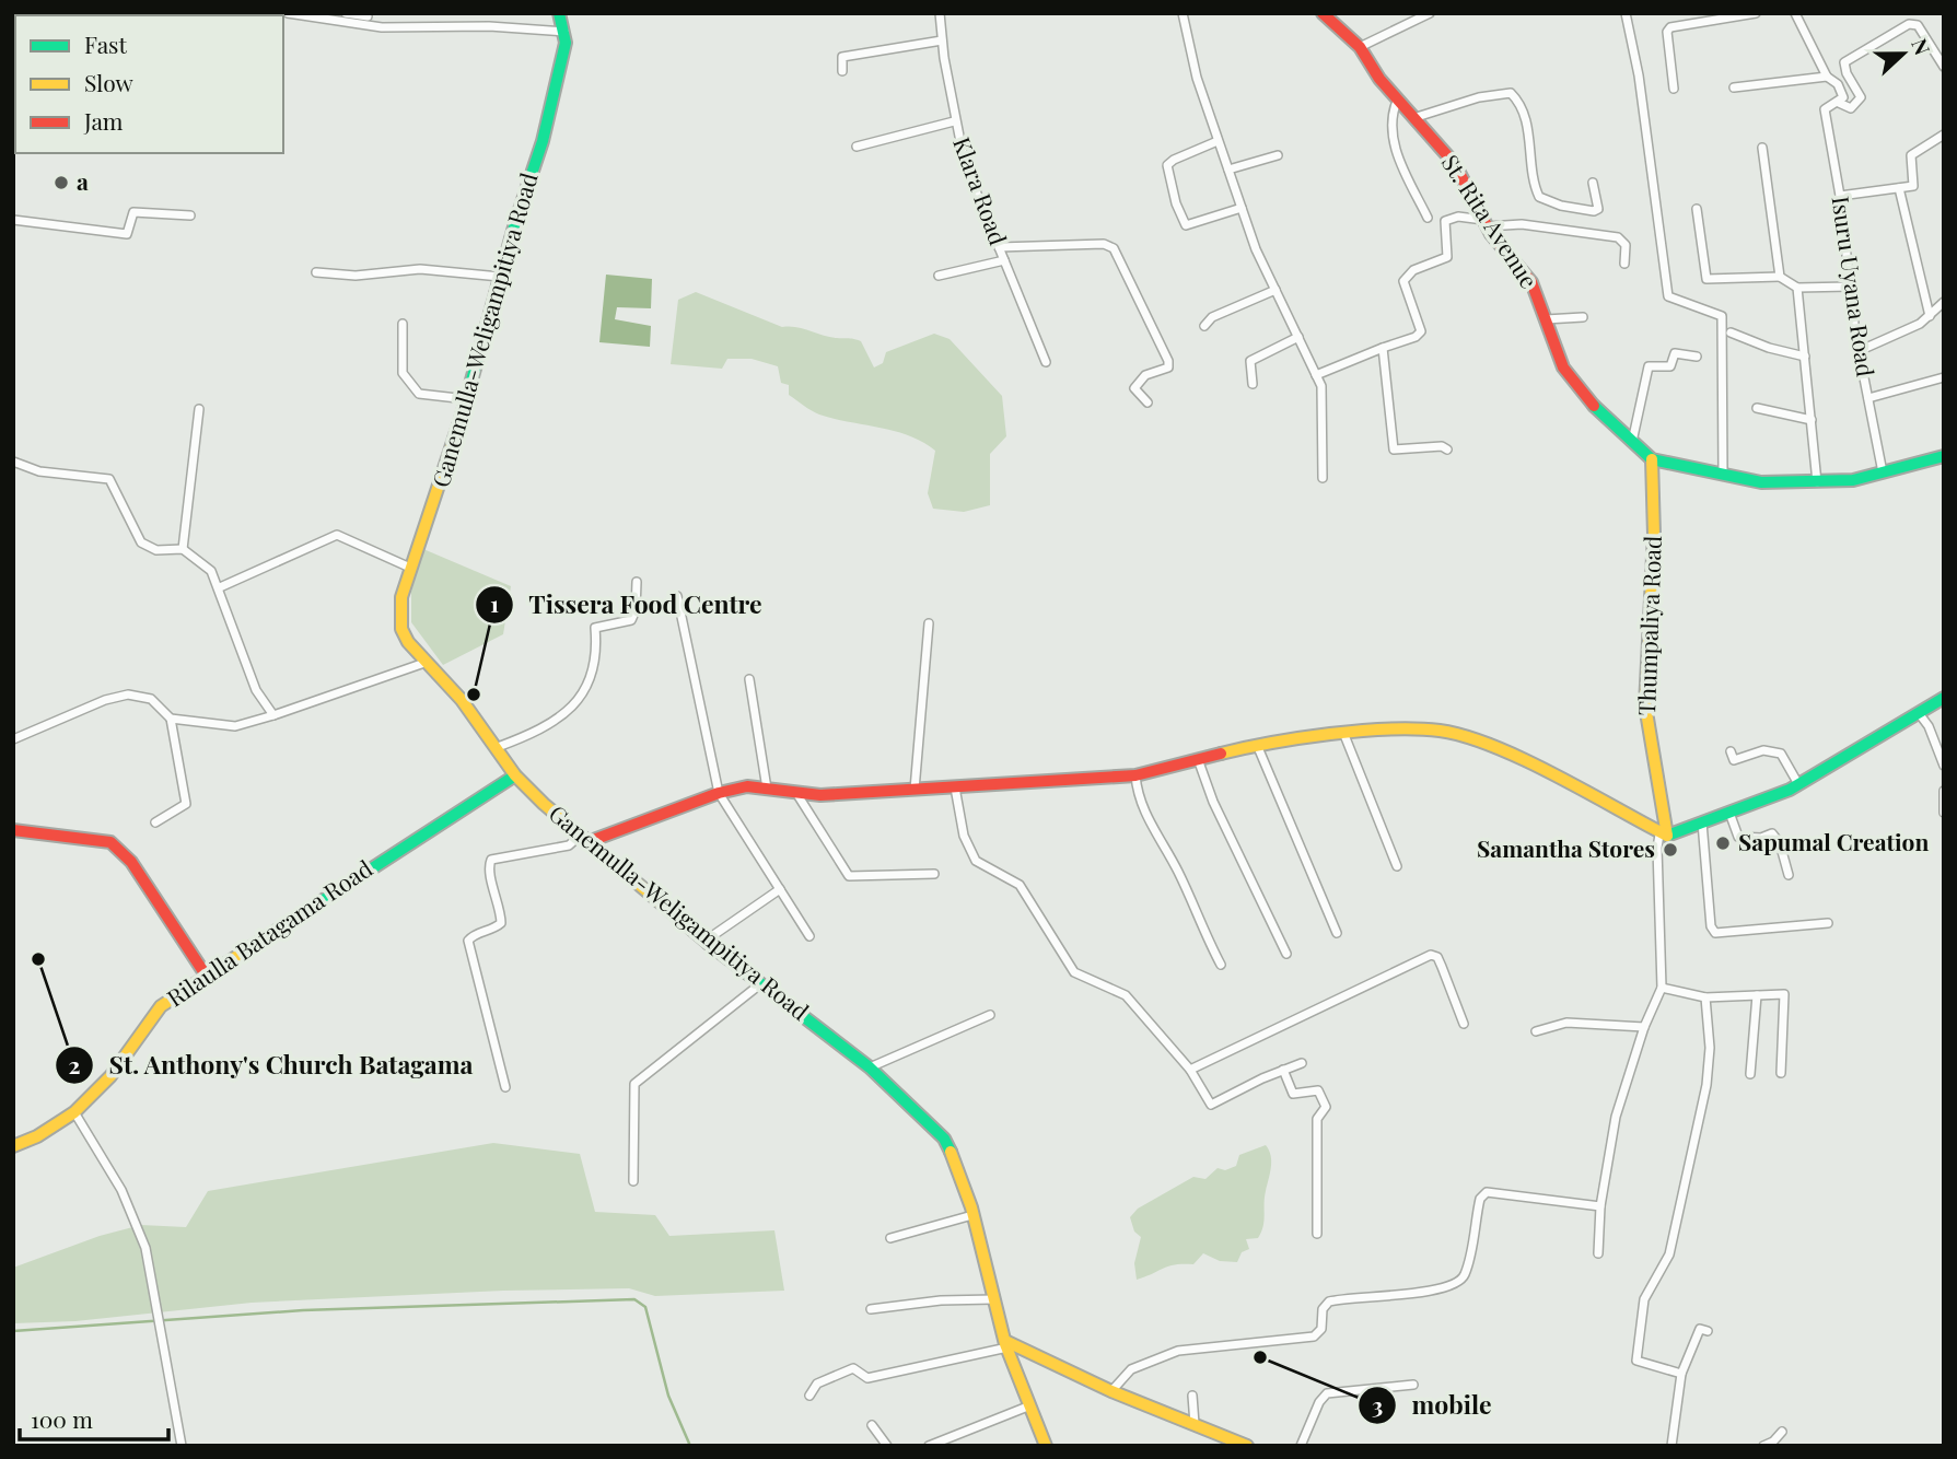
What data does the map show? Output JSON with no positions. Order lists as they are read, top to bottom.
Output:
{
  "streets": {
    "street": [
      "Klara Road",
      "St. Rita Avenue",
      "Isuru Uyana Road",
      "Ganemulla-Weligampitiya Road",
      "Thumpaliya Road",
      "Rilaulla Batagama Road"
    ]
  },
  "crossings": [
    ["St. Rita Avenue", "Isuru Uyana Road"],
    ["St. Rita Avenue", "Thumpaliya Road"],
    ["Ganemulla-Weligampitiya Road", "Rilaulla Batagama Road"]
  ],
  "places": [
    "a",
    "Tissera Food Centre",
    "Sapumal Creation",
    "Samantha Stores",
    "St. Anthony's Church Batagama",
    "mobile"
  ],
  "legend": ["Fast", "Slow", "Jam"],
  "scale_bar": "100 m",
  "north": "right"
}
